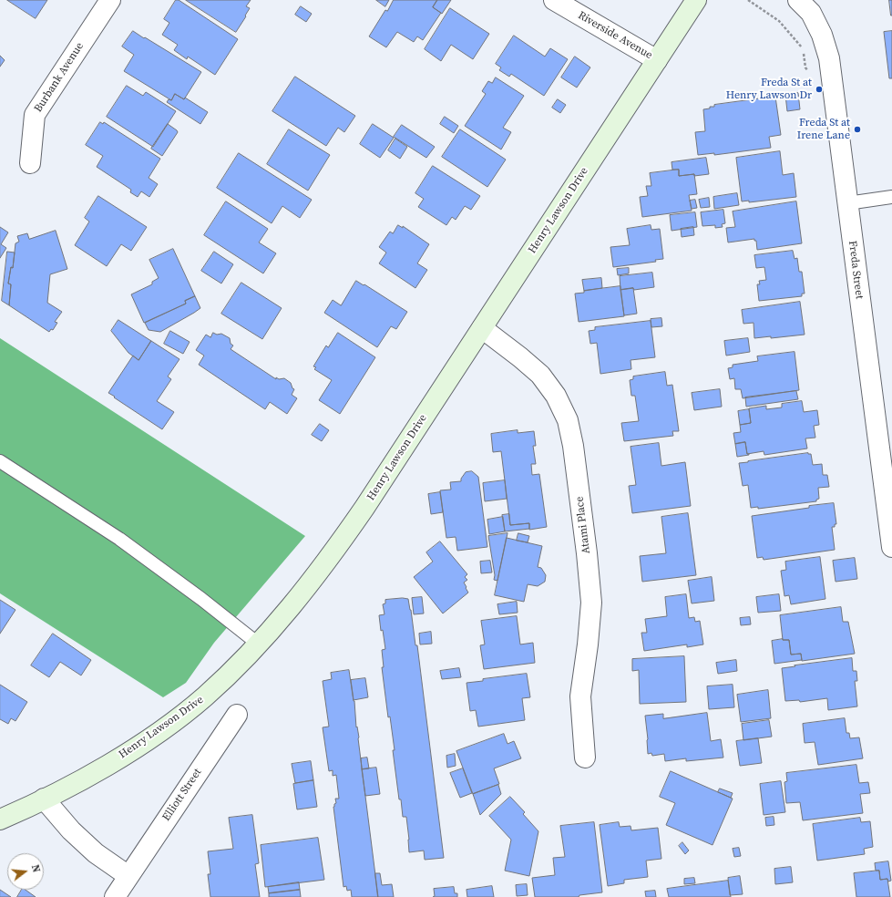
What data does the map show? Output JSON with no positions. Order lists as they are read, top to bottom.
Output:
{
  "streets": {
    "main road": ["Henry Lawson Drive"],
    "street": [
      "Riverside Avenue",
      "Burbank Avenue",
      "Freda Street",
      "Atami Place",
      "Elliott Street"
    ]
  },
  "crossings": [
    ["Riverside Avenue", "Henry Lawson Drive"],
    ["Henry Lawson Drive", "Atami Place"]
  ],
  "places": ["Freda St at Henry Lawson Dr", "Freda St at Irene Lane"],
  "north": "right"
}
